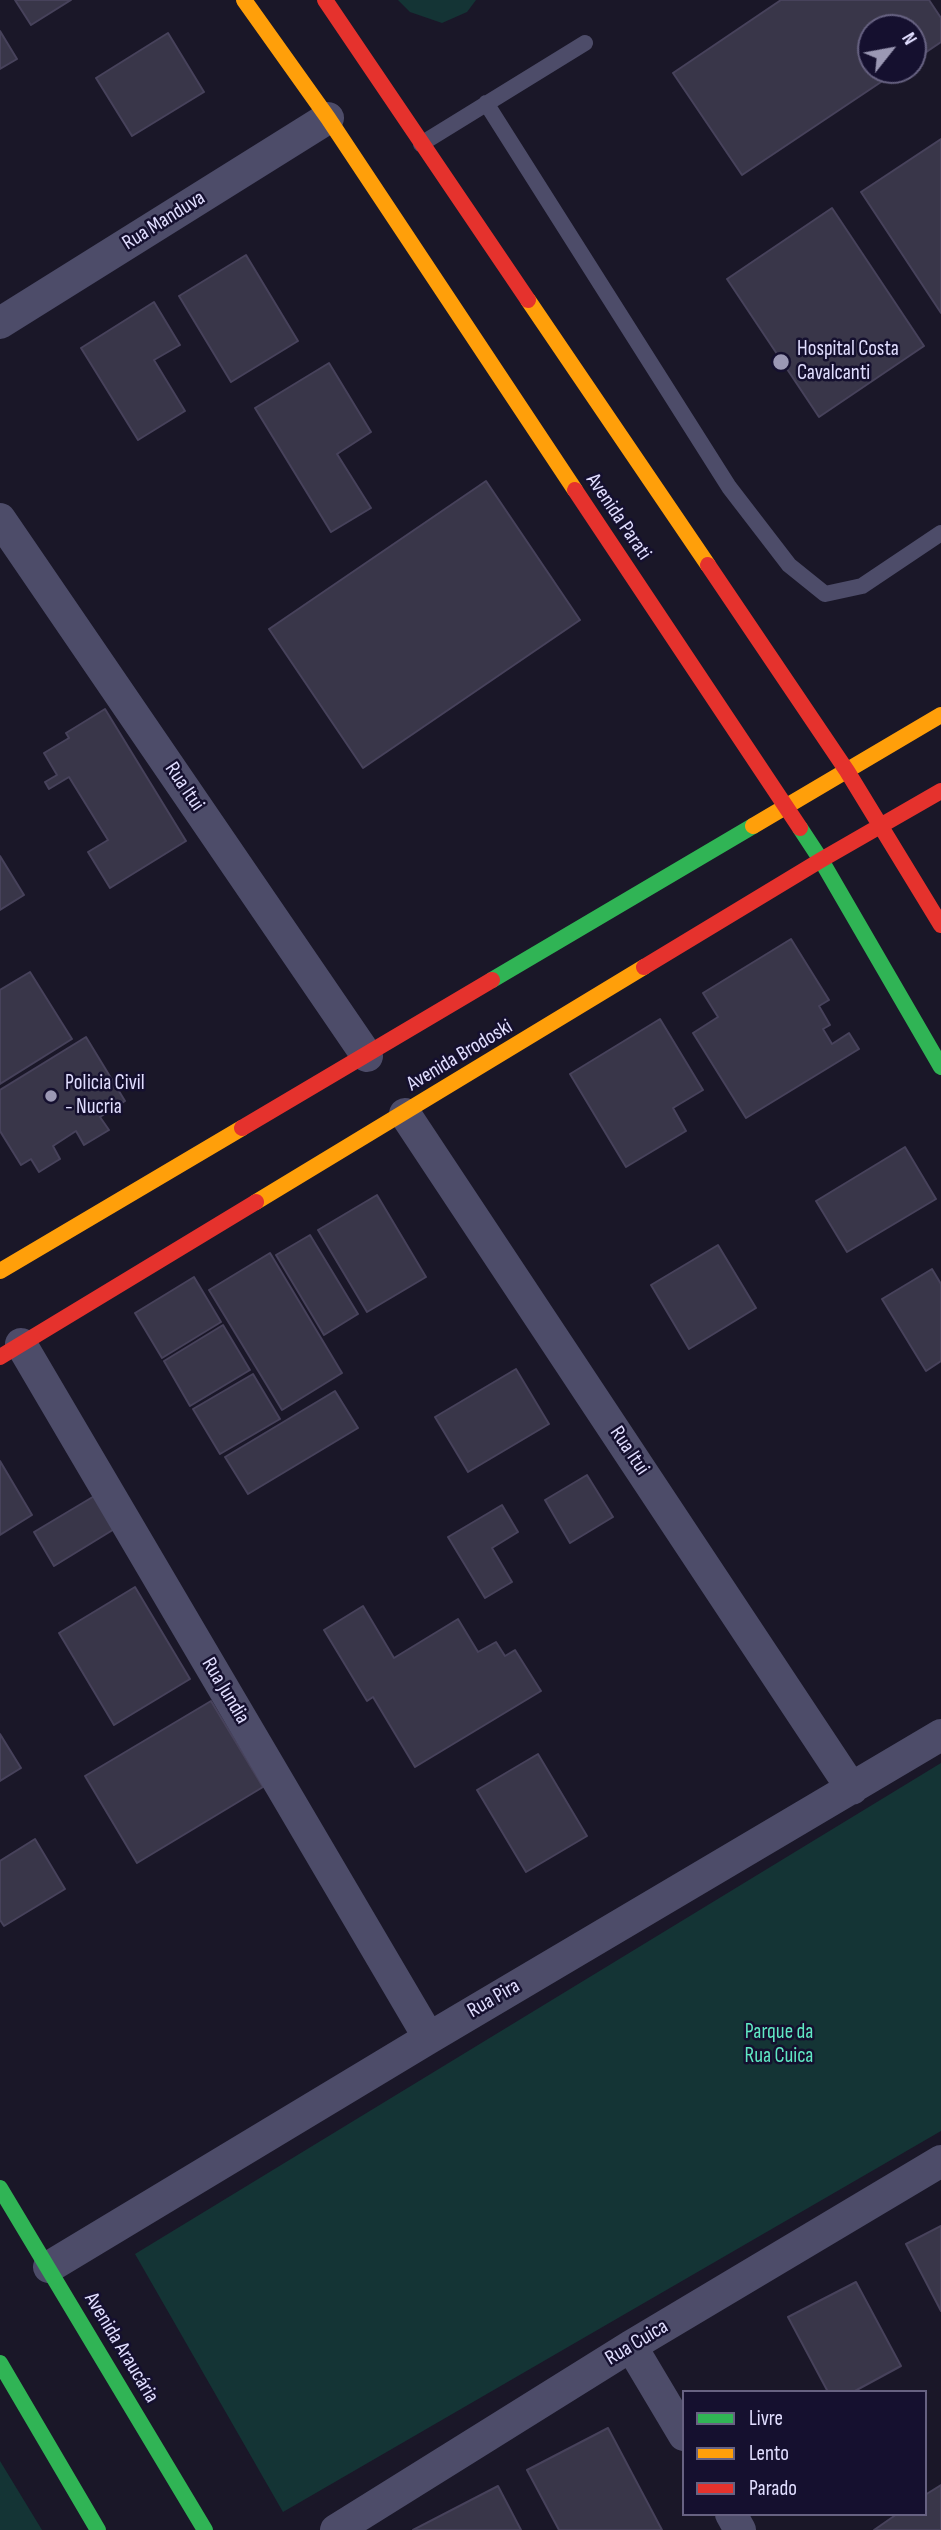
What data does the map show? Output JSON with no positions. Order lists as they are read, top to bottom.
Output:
{
  "streets": {
    "street": [
      "Rua Manduva",
      "Avenida Parati",
      "Rua Itui",
      "Avenida Brodoski",
      "Rua Jundia",
      "Rua Pira",
      "Rua Cuica",
      "Avenida Araucária"
    ]
  },
  "crossings": [
    ["Rua Manduva", "Avenida Parati"],
    ["Avenida Parati", "Avenida Brodoski"],
    ["Rua Itui", "Avenida Brodoski"],
    ["Rua Itui", "Rua Pira"],
    ["Avenida Brodoski", "Rua Jundia"],
    ["Rua Jundia", "Rua Pira"],
    ["Rua Pira", "Avenida Araucária"]
  ],
  "parks": ["Parque da Rua Cuica"],
  "places": ["Hospital Costa Cavalcanti", "Policia Civil - Nucria"],
  "legend": ["Livre", "Lento", "Parado"],
  "north": "top right"
}
